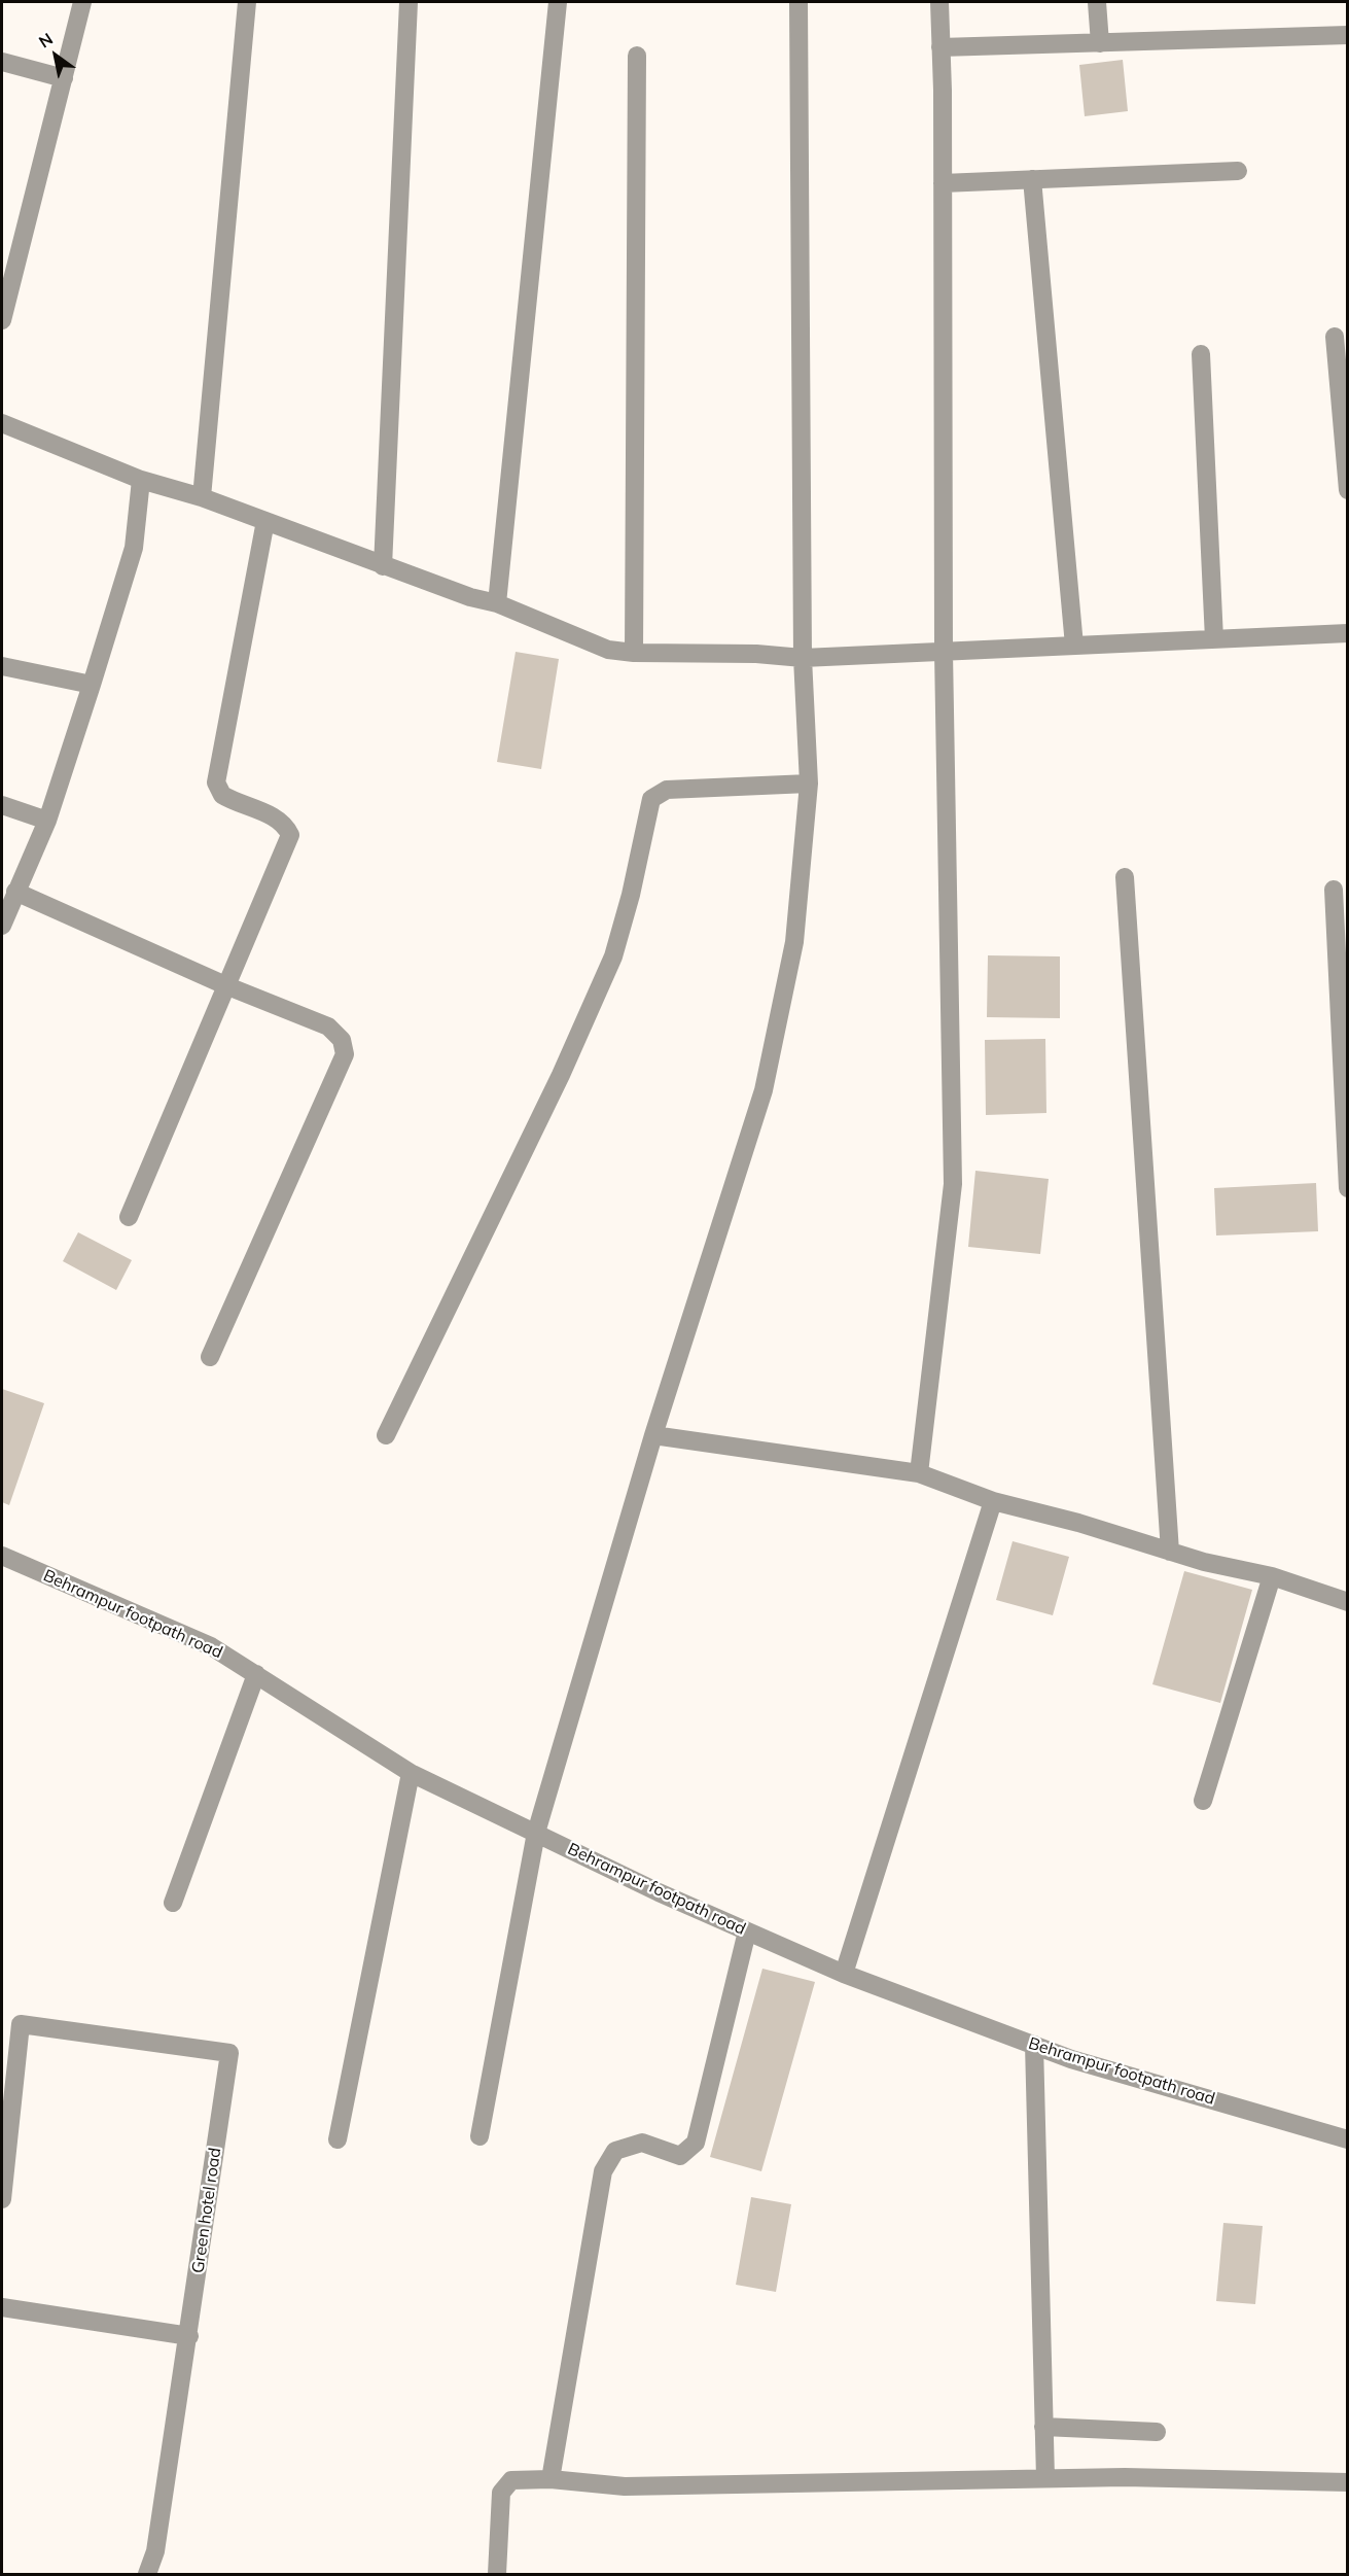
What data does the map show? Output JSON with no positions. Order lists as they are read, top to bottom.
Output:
{
  "streets": {
    "street": ["Behrampur footpath road", "Green hotel road"]
  },
  "north": "top left"
}
